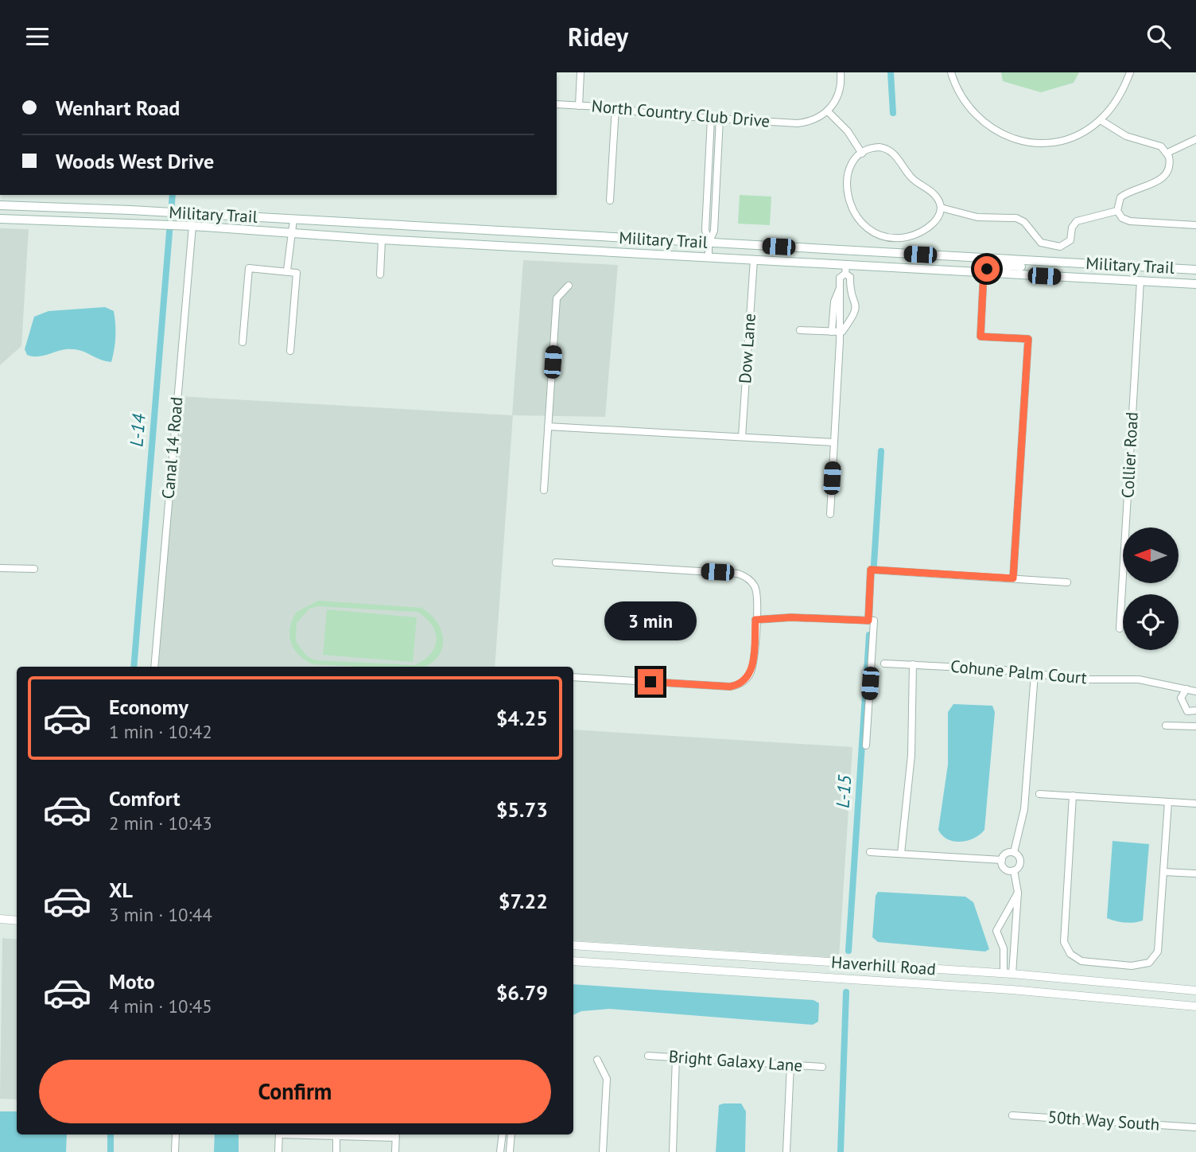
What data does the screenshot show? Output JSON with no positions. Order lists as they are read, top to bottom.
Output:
{
  "streets": {
    "main road": ["Military Trail"],
    "street": [
      "North Country Club Drive",
      "Dow Lane",
      "Canal 14 Road",
      "Collier Road",
      "Cohune Palm Court",
      "Haverhill Road",
      "Bright Galaxy Lane",
      "50th Way South"
    ]
  },
  "crossings": [
    ["Military Trail", "Dow Lane"],
    ["Military Trail", "Canal 14 Road"],
    ["Military Trail", "Collier Road"]
  ],
  "water": ["L-14", "L-15"],
  "north": "left",
  "page": {
    "header": "Ridey",
    "banner": ["Wenhart Road", "Woods West Drive"],
    "bubble": "3 min",
    "list": [
      {
        "name": "Economy",
        "note": "1 min · 10:42",
        "value": "$4.25"
      },
      {
        "name": "Comfort",
        "note": "2 min · 10:43",
        "value": "$5.73"
      },
      {
        "name": "XL",
        "note": "3 min · 10:44",
        "value": "$7.22"
      },
      {
        "name": "Moto",
        "note": "4 min · 10:45",
        "value": "$6.79"
      }
    ],
    "buttons": "Confirm"
  }
}
